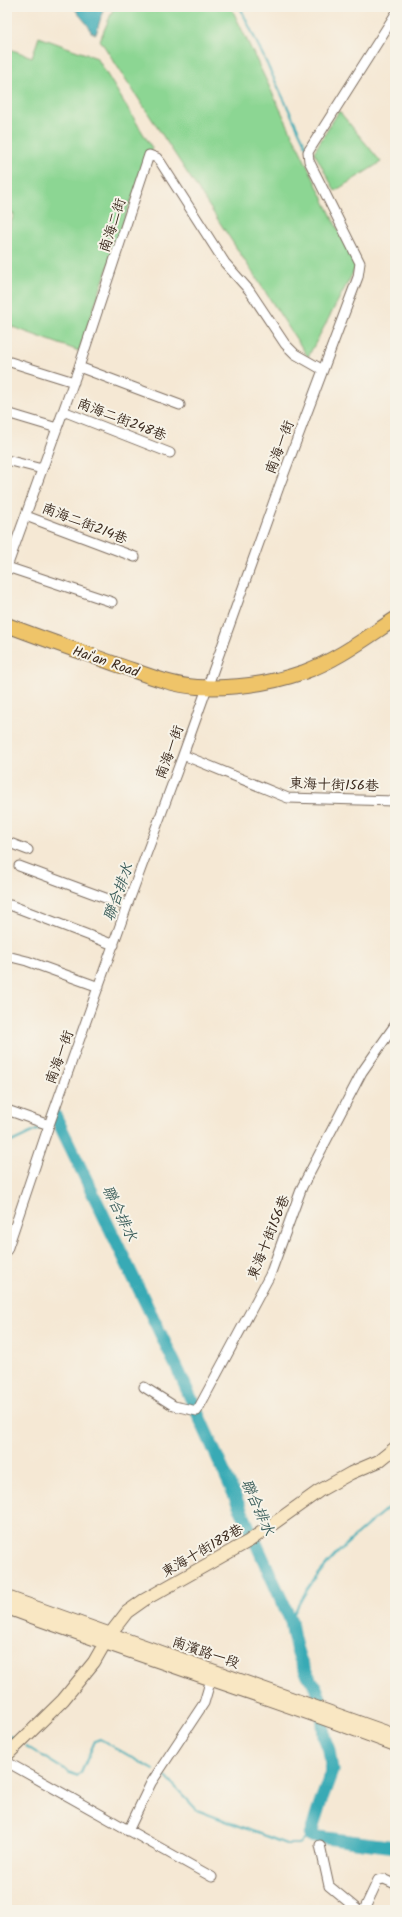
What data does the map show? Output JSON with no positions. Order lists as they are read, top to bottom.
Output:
{
  "streets": {
    "main road": ["Hai'an Road", "東海十街188巷", "南濱路一段"],
    "street": [
      "南海二街",
      "南海二街248巷",
      "南海一街",
      "南海二街214巷",
      "東海十街156巷"
    ]
  },
  "crossings": [
    ["南海二街", "南海二街248巷"],
    ["南海二街", "南海一街"],
    ["南海二街", "南海二街214巷"],
    ["南海一街", "Hai'an Road"],
    ["南海一街", "東海十街156巷"],
    ["東海十街188巷", "南濱路一段"]
  ],
  "water": ["聯合排水"]
}
